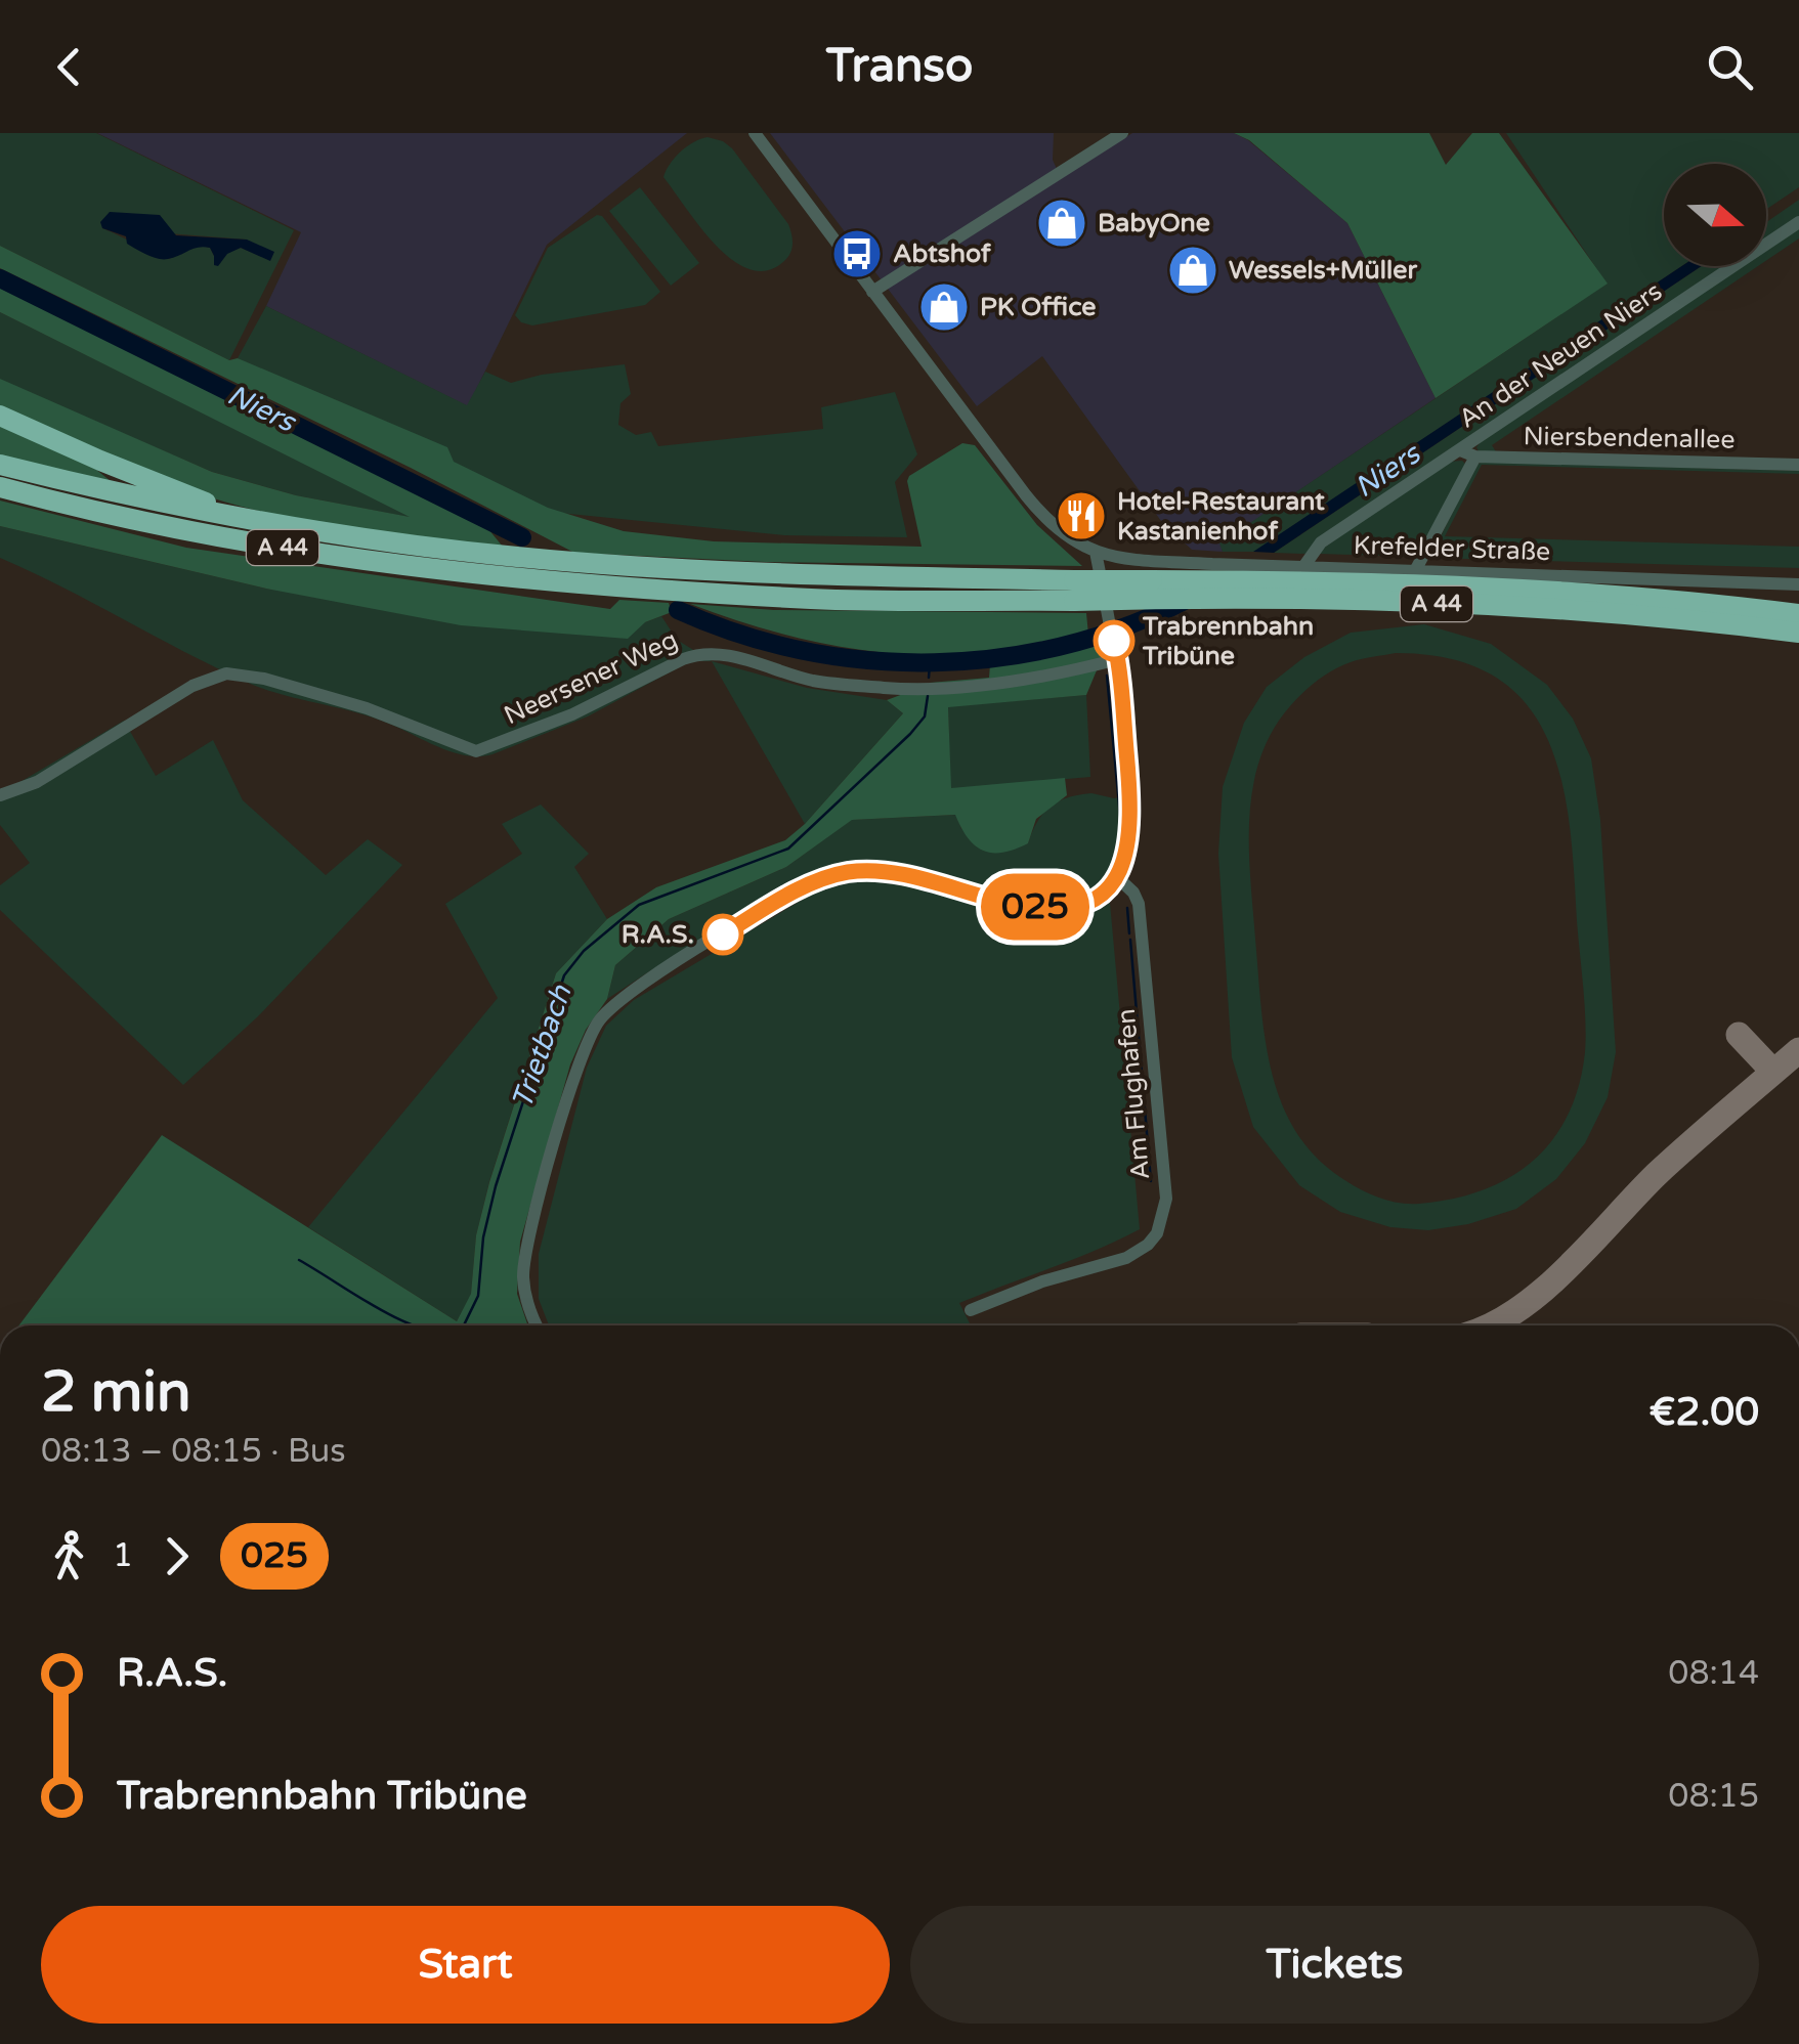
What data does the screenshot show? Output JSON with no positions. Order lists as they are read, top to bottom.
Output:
{
  "streets": {
    "highway": ["A 44"],
    "street": [
      "An der Neuen Niers",
      "Niersbendenallee",
      "Krefelder Straße",
      "Neersener Weg",
      "Am Flughafen"
    ]
  },
  "crossings": [
    ["An der Neuen Niers", "Niersbendenallee"],
    ["An der Neuen Niers", "Krefelder Straße"]
  ],
  "water": ["Niers", "Trietbach"],
  "places": {
    "shop": ["BabyOne", "Wessels+Müller", "PK Office"],
    "bus stop": ["Abtshof"],
    "restaurant": ["Hotel-Restaurant Kastanienhof"],
    "other": ["Trabrennbahn Tribüne", "R.A.S."]
  },
  "lines": ["bus line 025"],
  "north": "right",
  "page": {
    "header": "Transo",
    "on_map": "025",
    "heading": ["2 min", "08:13 – 08:15 · Bus", "€2.00"],
    "legs": ["1", "025"],
    "list": [
      {
        "name": "R.A.S.",
        "value": "08:14"
      },
      {
        "name": "Trabrennbahn Tribüne",
        "value": "08:15"
      }
    ],
    "buttons": ["Start", "Tickets"]
  }
}
